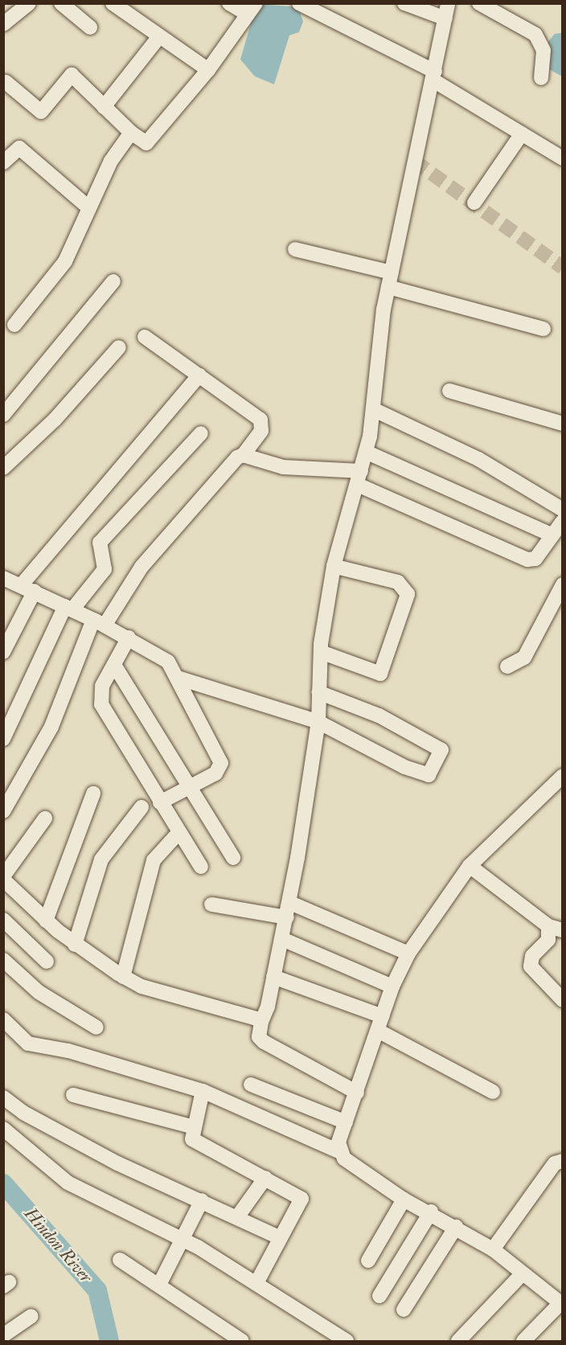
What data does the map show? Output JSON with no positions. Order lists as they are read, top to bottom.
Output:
{
  "water": ["Hindon River"]
}
